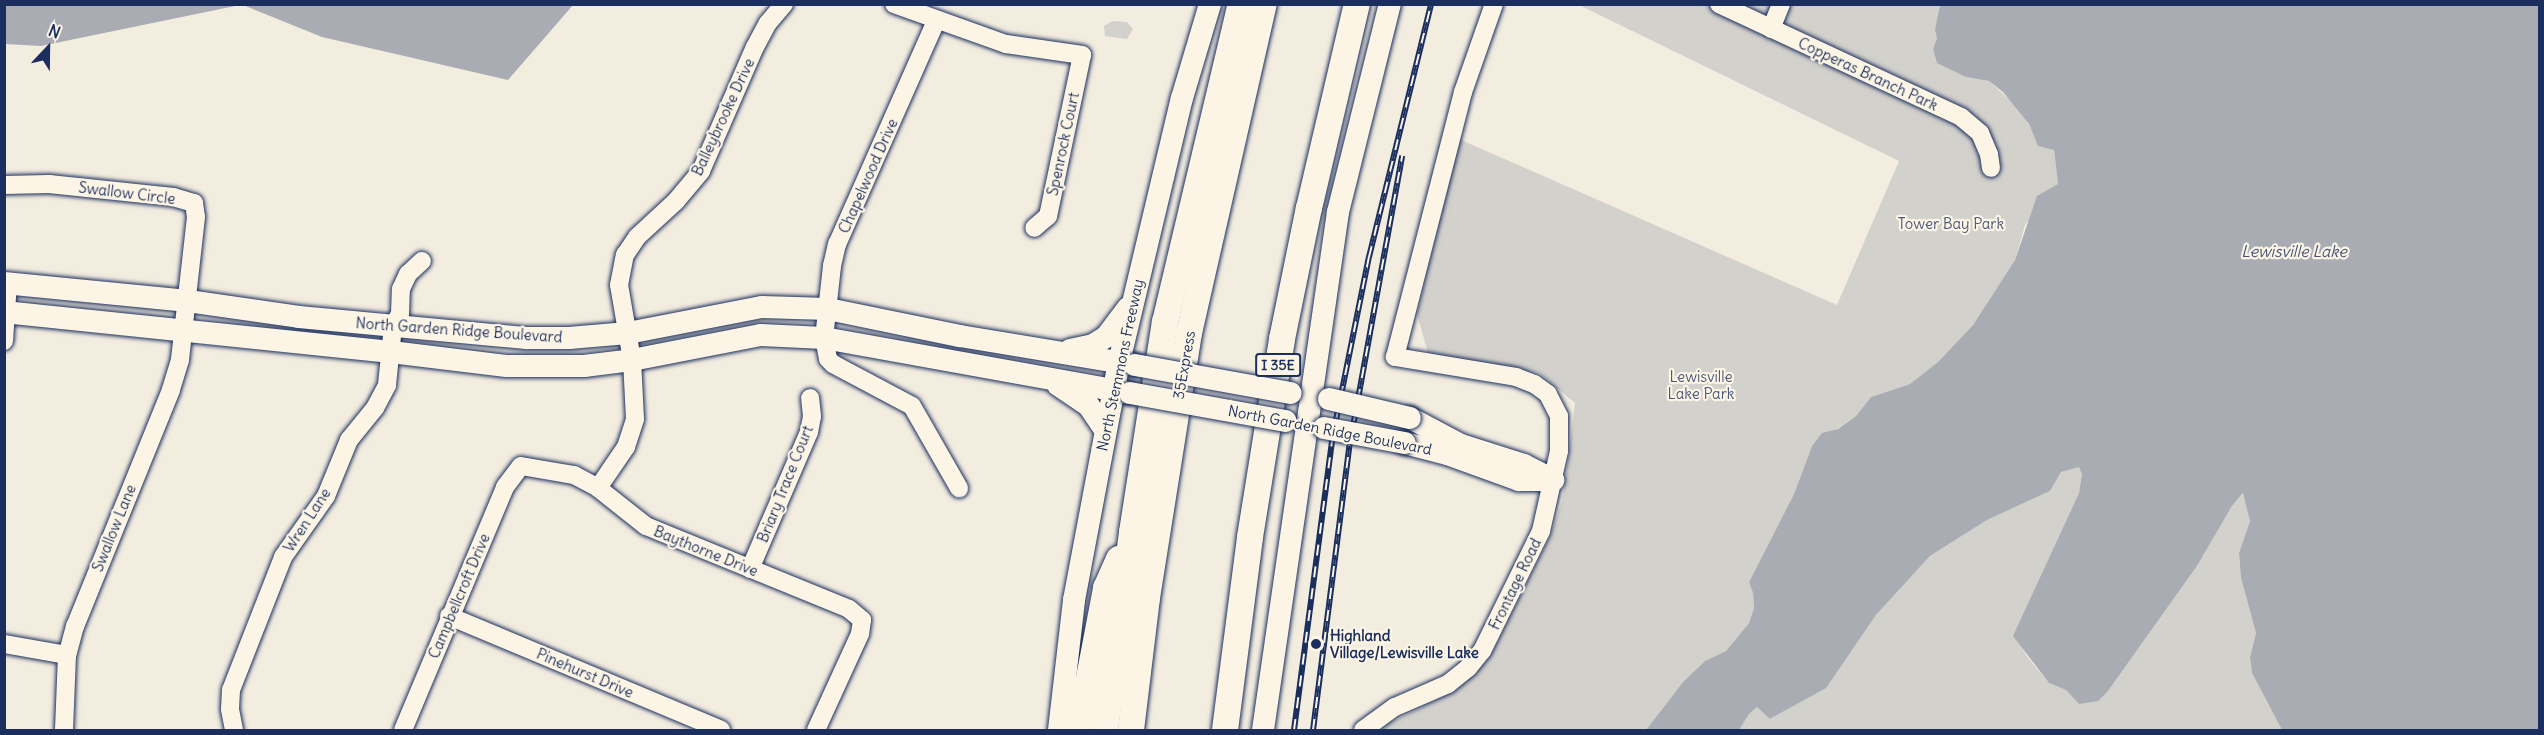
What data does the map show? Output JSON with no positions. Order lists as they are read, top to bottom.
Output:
{
  "streets": {
    "highway": ["35Express", "I 35E"],
    "main road": ["North Garden Ridge Boulevard", "North Stemmons Freeway"],
    "street": [
      "Copperas Branch Park",
      "Balleybrooke Drive",
      "Spenrock Court",
      "Chapelwood Drive",
      "Swallow Circle",
      "Briary Trace Court",
      "Wren Lane",
      "Swallow Lane",
      "Baythorne Drive",
      "Frontage Road",
      "Campbellcroft Drive",
      "Pinehurst Drive"
    ]
  },
  "crossings": [
    ["Balleybrooke Drive", "North Garden Ridge Boulevard"],
    ["Balleybrooke Drive", "Baythorne Drive"],
    ["Spenrock Court", "Chapelwood Drive"],
    ["Chapelwood Drive", "North Garden Ridge Boulevard"],
    ["Swallow Circle", "North Garden Ridge Boulevard"],
    ["Swallow Circle", "Swallow Lane"],
    ["North Garden Ridge Boulevard", "North Stemmons Freeway"],
    ["North Garden Ridge Boulevard", "Wren Lane"],
    ["North Garden Ridge Boulevard", "Swallow Lane"],
    ["North Garden Ridge Boulevard", "Frontage Road"],
    ["Briary Trace Court", "Baythorne Drive"],
    ["Baythorne Drive", "Campbellcroft Drive"],
    ["Campbellcroft Drive", "Pinehurst Drive"]
  ],
  "water": ["Lewisville Lake"],
  "parks": ["Tower Bay Park", "Lewisville Lake Park"],
  "places": ["Highland Village/Lewisville Lake"],
  "north": "top"
}
